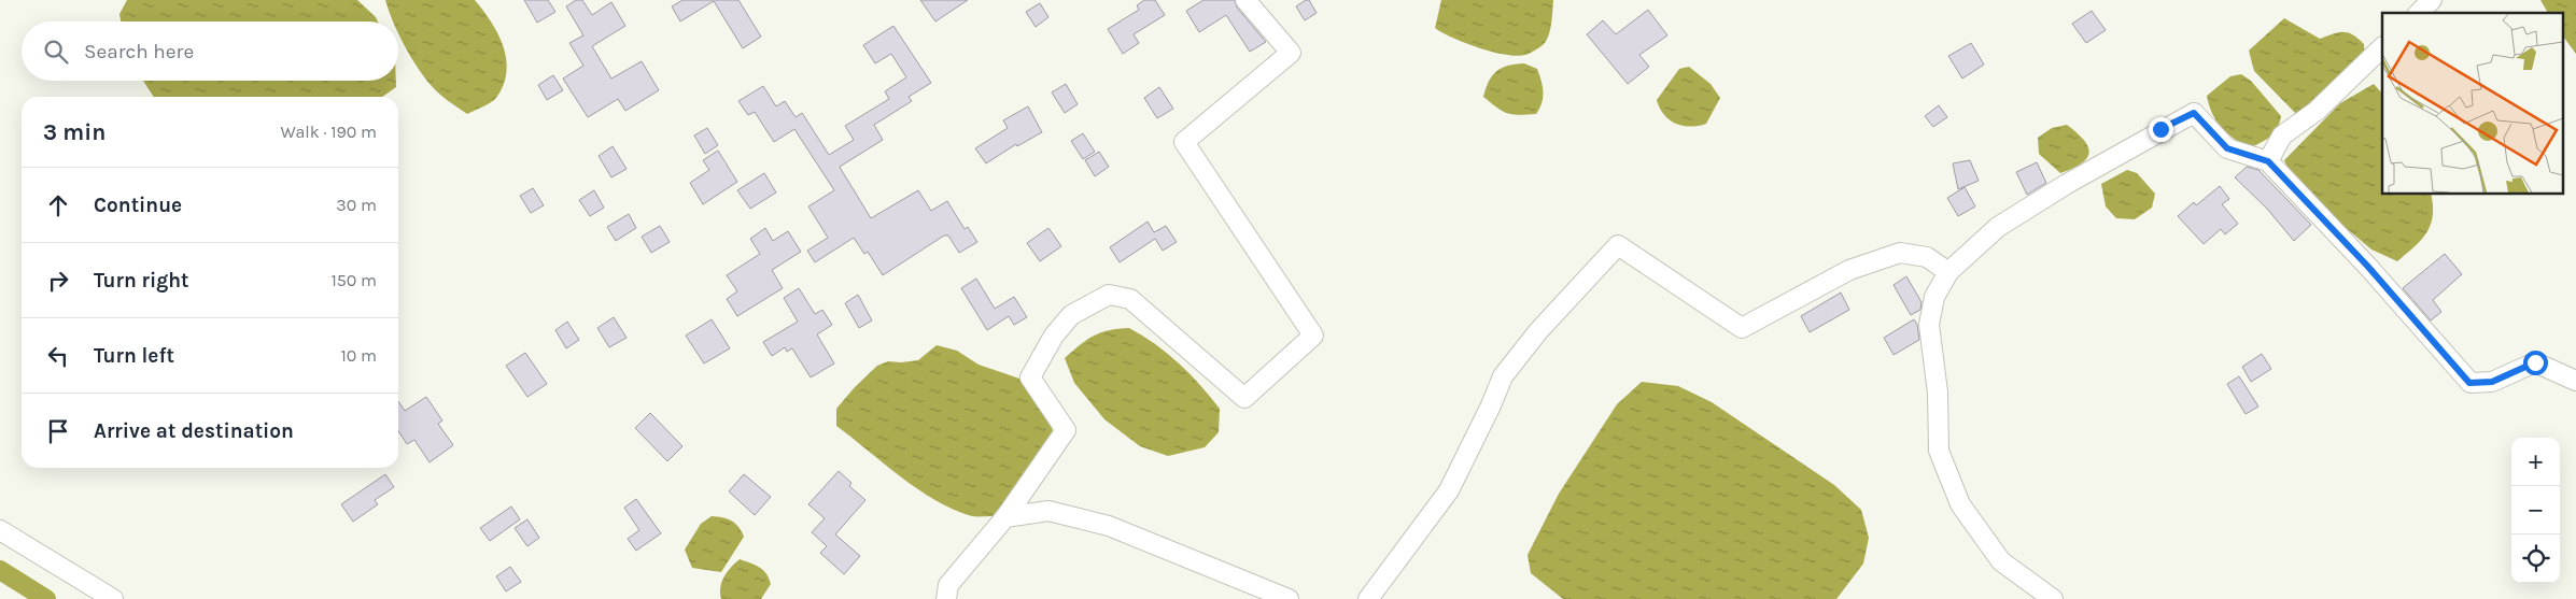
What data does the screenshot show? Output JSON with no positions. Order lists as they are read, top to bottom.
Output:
{
  "page": {
    "search": "Search here",
    "heading": ["3 min", "Walk · 190 m"],
    "list": [
      ["Continue", "30 m"],
      ["Turn right", "150 m"],
      ["Turn left", "10 m"],
      "Arrive at destination"
    ],
    "map_buttons": ["+", "−"]
  }
}
